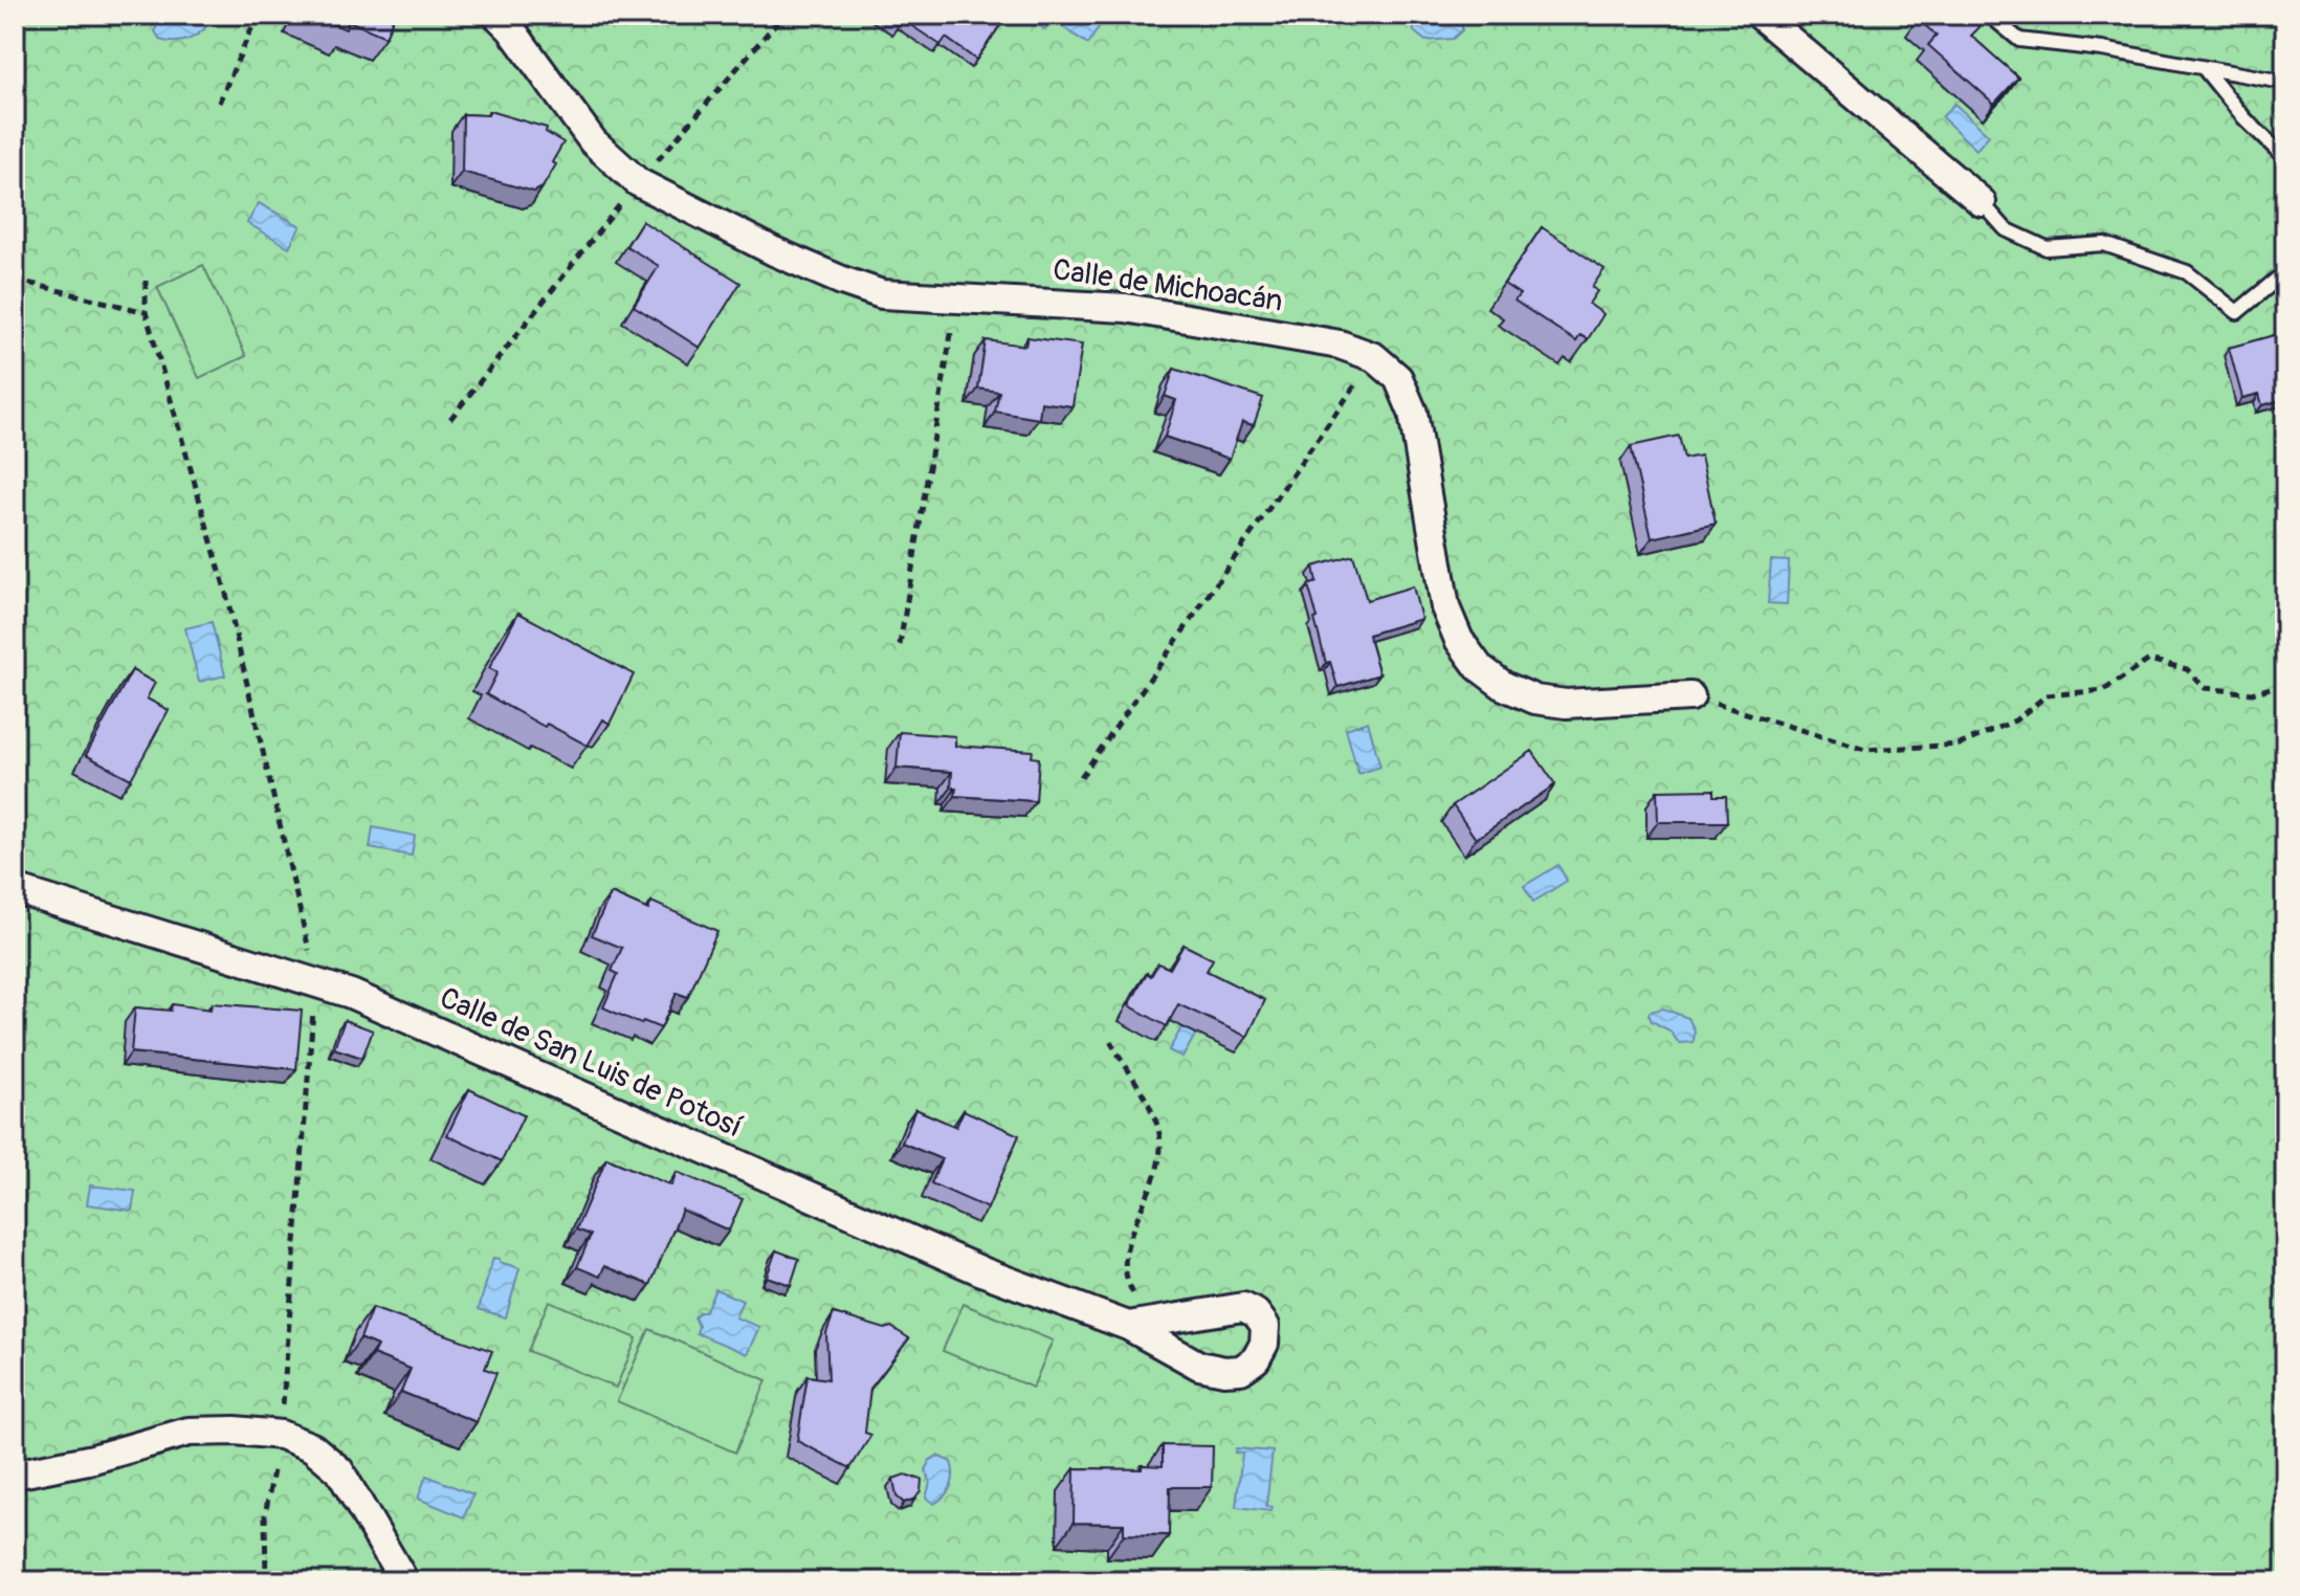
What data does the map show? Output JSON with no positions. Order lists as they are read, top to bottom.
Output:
{
  "streets": {
    "street": ["Calle de Michoacán", "Calle de San Luis de Potosí"]
  }
}
